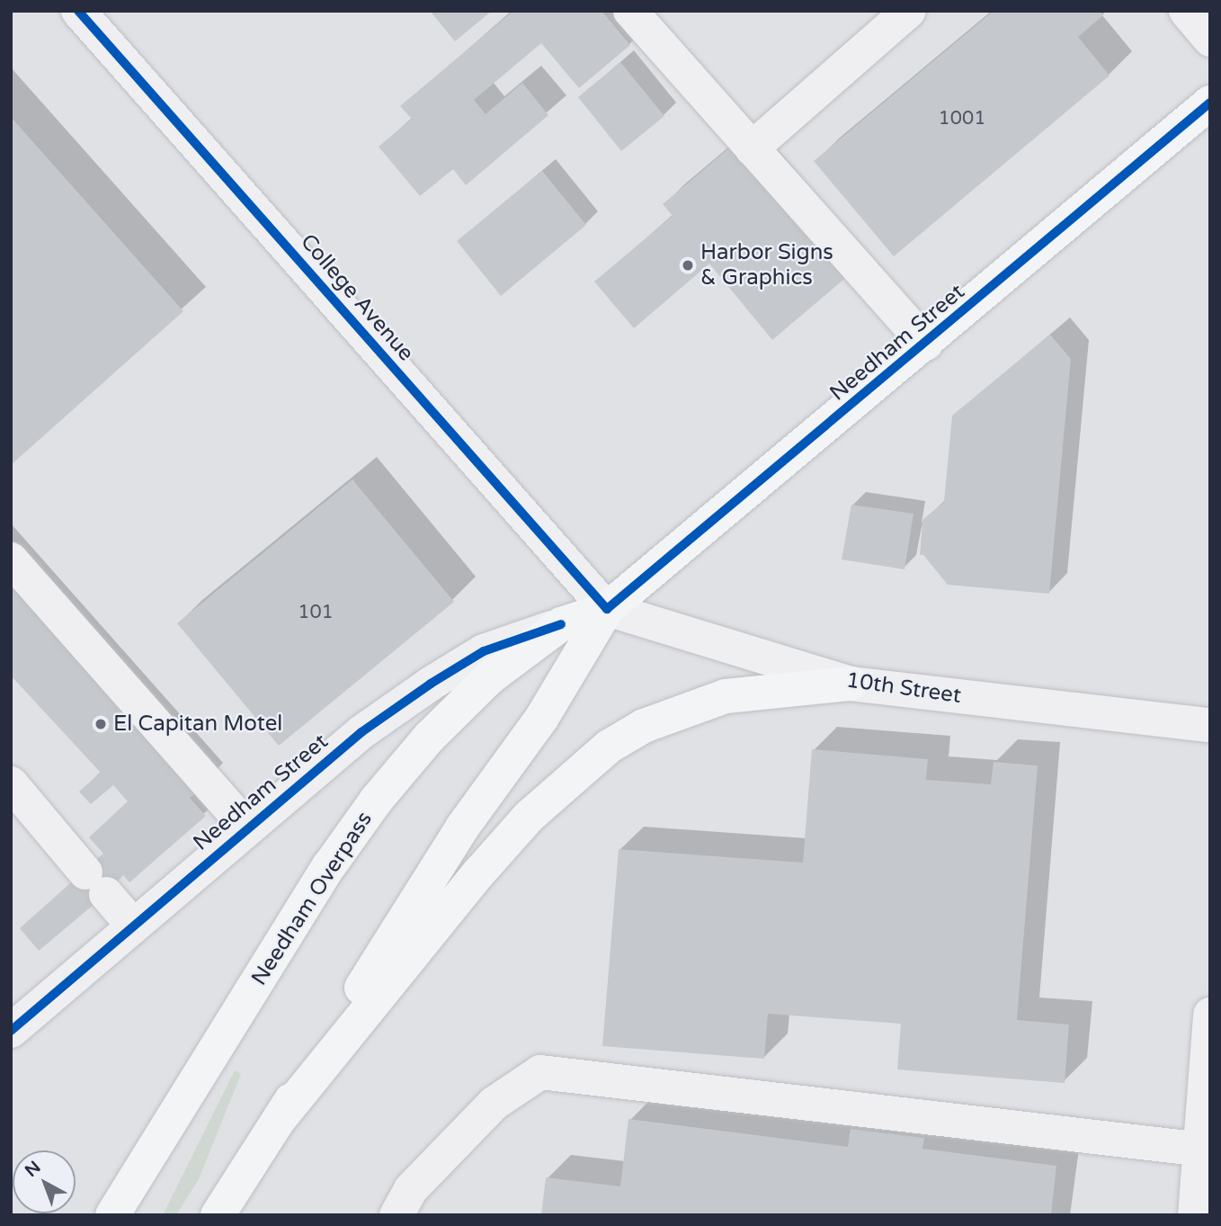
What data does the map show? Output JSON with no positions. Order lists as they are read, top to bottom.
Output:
{
  "streets": {
    "main road": ["Needham Street", "Needham Overpass"],
    "street": ["College Avenue", "10th Street"]
  },
  "crossings": [
    ["College Avenue", "Needham Street"],
    ["College Avenue", "10th Street"],
    ["Needham Street", "10th Street"],
    ["Needham Street", "Needham Overpass"]
  ],
  "places": ["Harbor Signs & Graphics", "El Capitan Motel"],
  "house_numbers": ["1001", "101"],
  "north": "top left"
}
